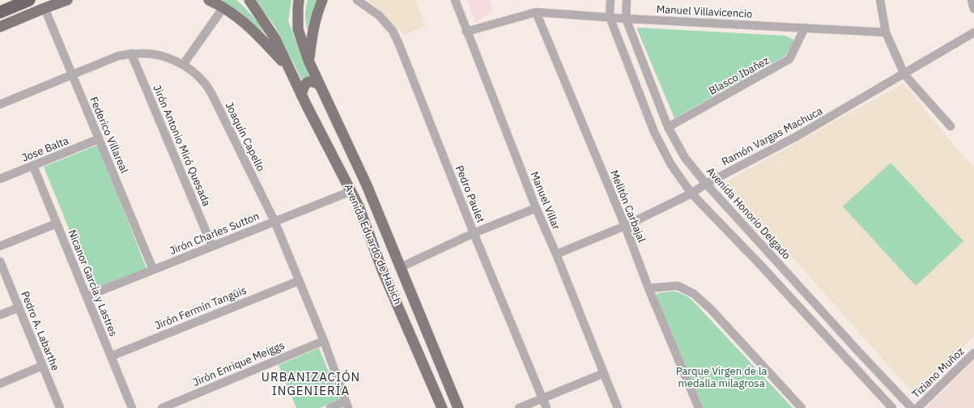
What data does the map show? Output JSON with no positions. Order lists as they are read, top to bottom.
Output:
{
  "streets": {
    "main road": ["Avenida Eduardo de Habich"],
    "street": [
      "Manuel Villavicencio",
      "Blasco Ibañez",
      "Federico Villareal",
      "Joaquín Capello",
      "Ramón Vargas Machuca",
      "Jirón Antonio Miró Quesada",
      "Jose Balta",
      "Pedro Paulet",
      "Manuel Villar",
      "Melitón Carbajal",
      "Avenida Honorio Delgado",
      "Jirón Charles Sutton",
      "Nicanor García y Lastres",
      "Jirón Fermín Tangüis",
      "Pedro A. Labarthe",
      "Jirón Enrique Meiggs",
      "Tiziano Muñoz"
    ]
  },
  "crossings": [
    ["Manuel Villavicencio", "Blasco Ibañez"],
    ["Manuel Villavicencio", "Manuel Villar"],
    ["Manuel Villavicencio", "Melitón Carbajal"],
    ["Manuel Villavicencio", "Avenida Honorio Delgado"],
    ["Blasco Ibañez", "Avenida Honorio Delgado"],
    ["Federico Villareal", "Joaquín Capello"],
    ["Federico Villareal", "Jose Balta"],
    ["Federico Villareal", "Jirón Charles Sutton"],
    ["Joaquín Capello", "Jirón Antonio Miró Quesada"],
    ["Joaquín Capello", "Jirón Charles Sutton"],
    ["Joaquín Capello", "Jirón Fermín Tangüis"],
    ["Joaquín Capello", "Jirón Enrique Meiggs"],
    ["Ramón Vargas Machuca", "Manuel Villar"],
    ["Ramón Vargas Machuca", "Melitón Carbajal"],
    ["Ramón Vargas Machuca", "Avenida Honorio Delgado"],
    ["Jirón Antonio Miró Quesada", "Jirón Charles Sutton"],
    ["Jose Balta", "Nicanor García y Lastres"],
    ["Jirón Charles Sutton", "Avenida Eduardo de Habich"],
    ["Jirón Charles Sutton", "Nicanor García y Lastres"],
    ["Nicanor García y Lastres", "Jirón Fermín Tangüis"]
  ],
  "districts": ["URBANIZACIÓN INGENIERÍA"],
  "parks": ["Parque Virgen de la medalla milagrosa"]
}
